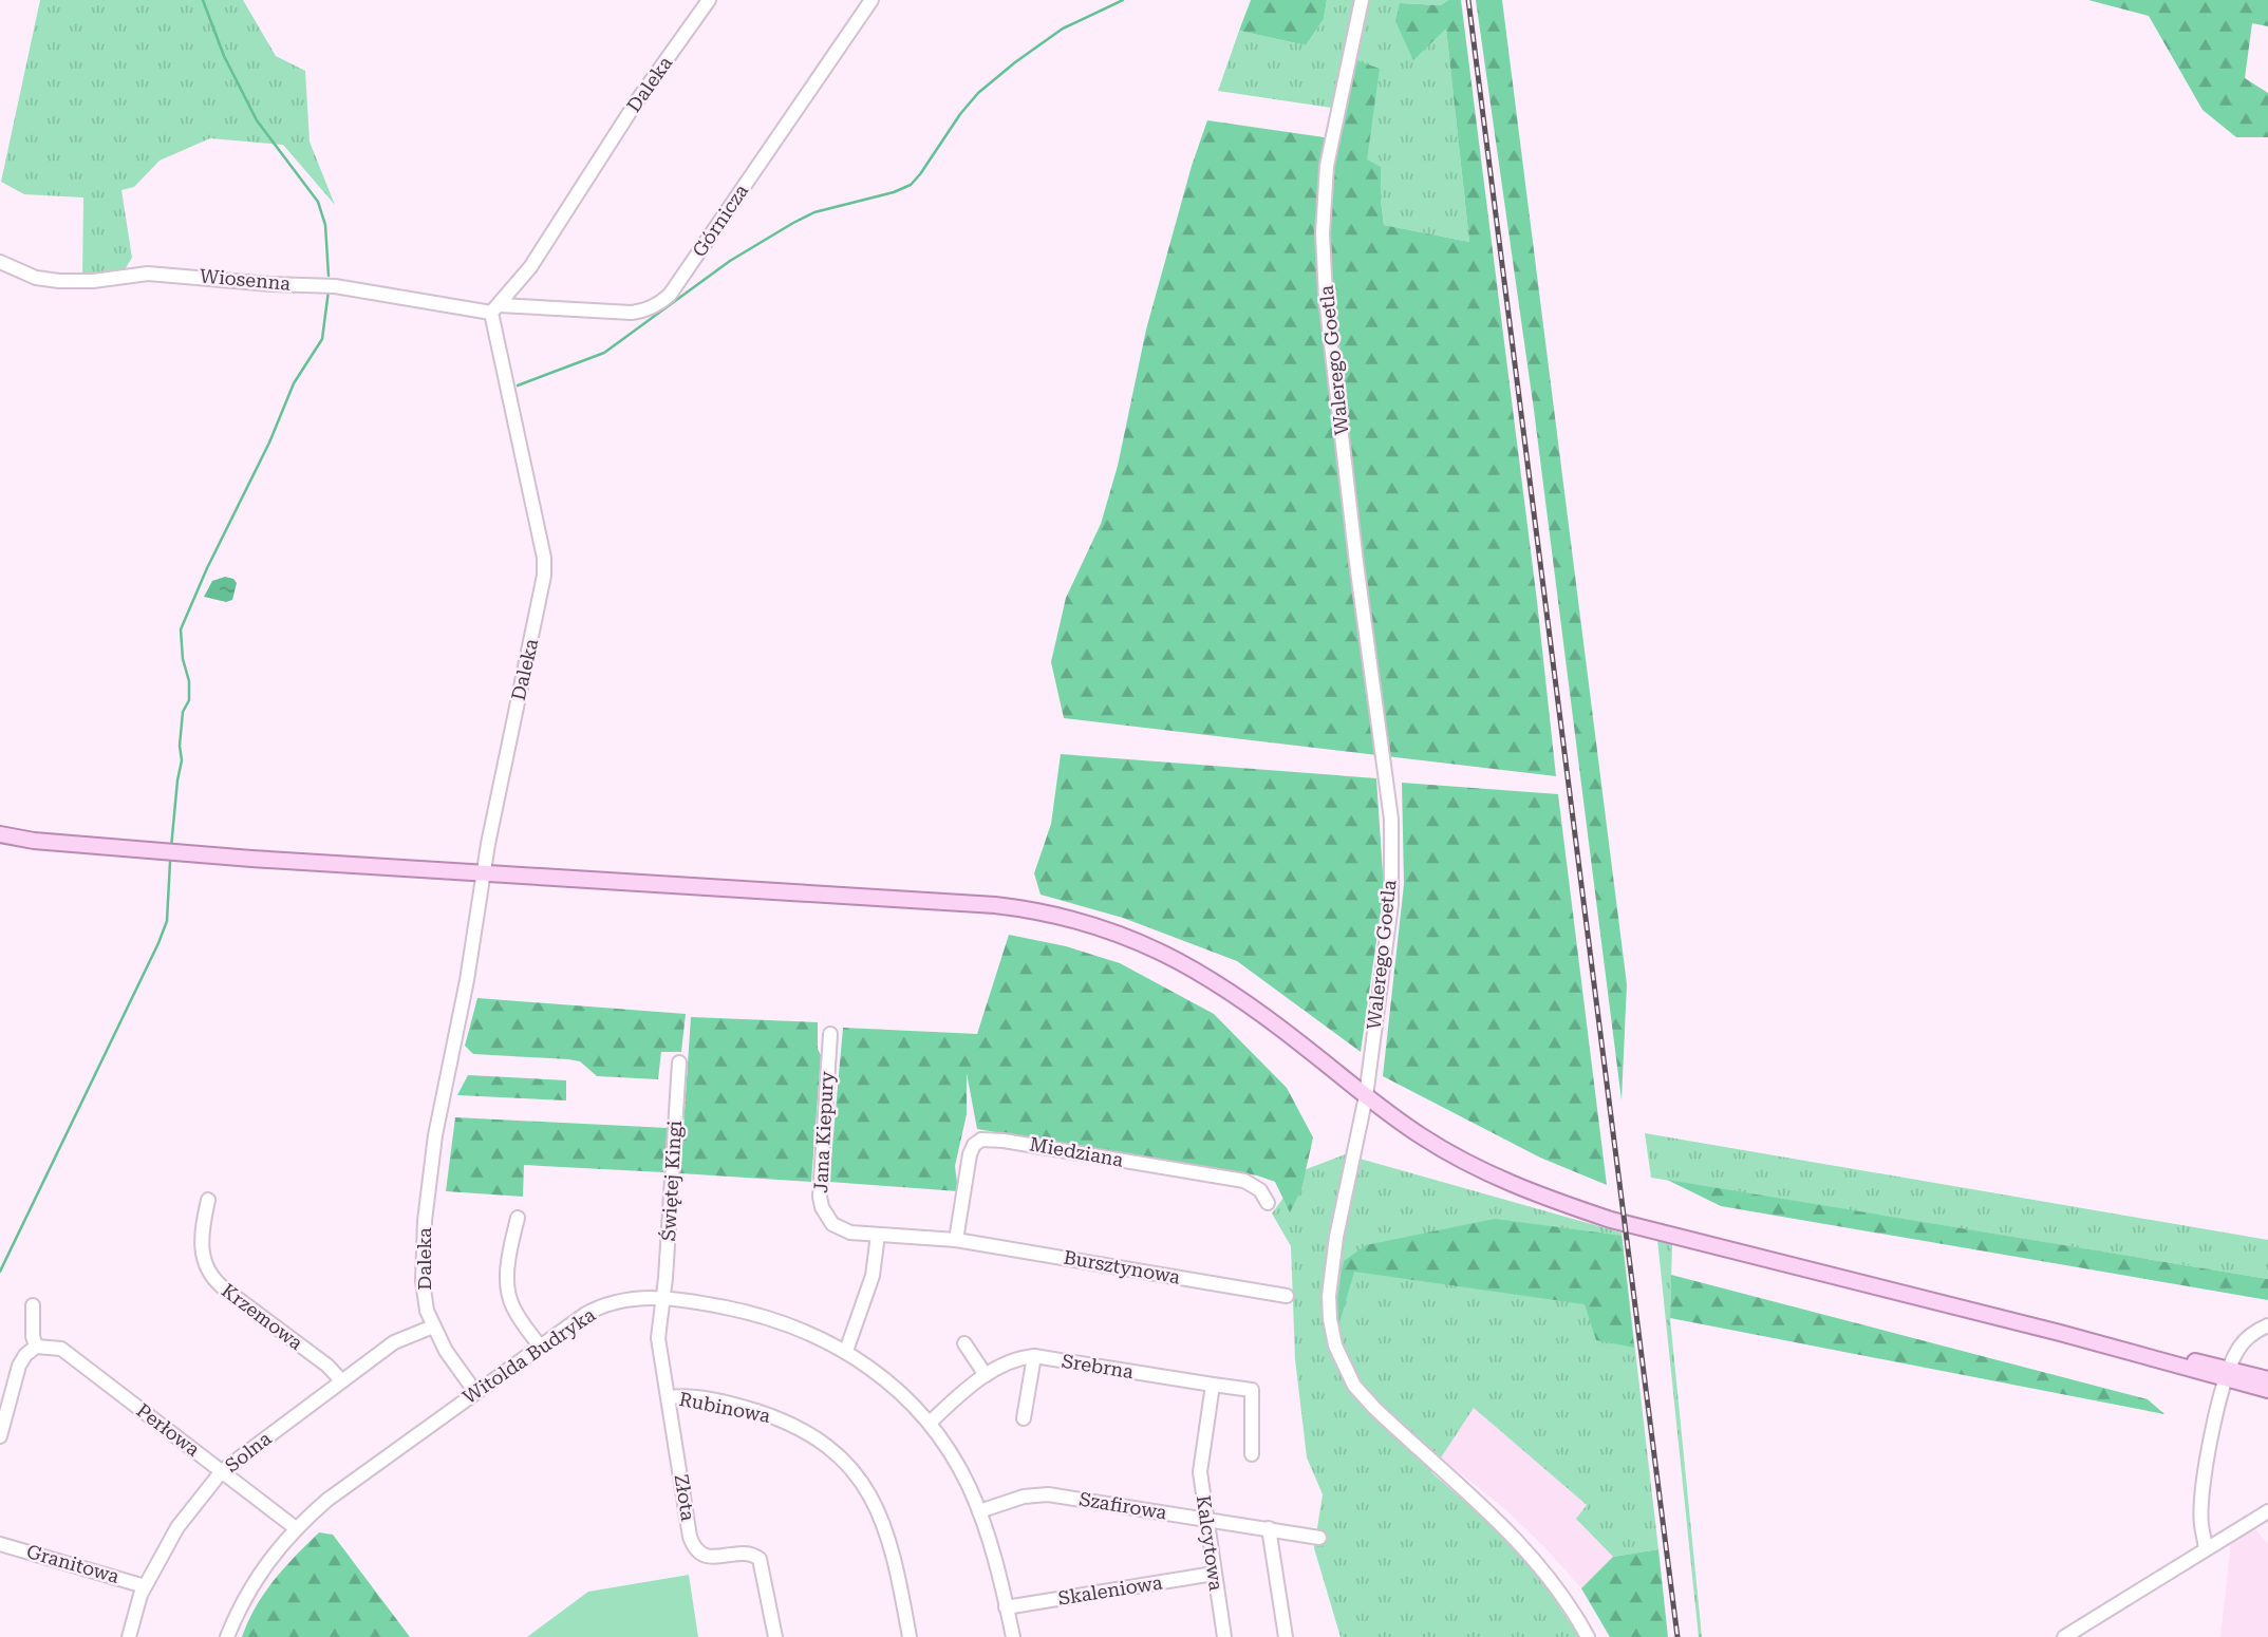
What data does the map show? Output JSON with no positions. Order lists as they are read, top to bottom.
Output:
{
  "streets": {
    "street": [
      "Daleka",
      "Górnicza",
      "Wiosenna",
      "Walerego Goetla",
      "Jana Kiepury",
      "Miedziana",
      "Świętej Kingi",
      "Bursztynowa",
      "Krzemowa",
      "Witolda Budryka",
      "Srebrna",
      "Rubinowa",
      "Perłowa",
      "Solna",
      "Złota",
      "Szafirowa",
      "Kalcytowa",
      "Granitowa",
      "Skaleniowa"
    ]
  },
  "crossings": [
    ["Daleka", "Górnicza"],
    ["Daleka", "Wiosenna"],
    ["Daleka", "Witolda Budryka"],
    ["Daleka", "Solna"],
    ["Górnicza", "Wiosenna"],
    ["Jana Kiepury", "Miedziana"],
    ["Jana Kiepury", "Bursztynowa"],
    ["Miedziana", "Bursztynowa"],
    ["Świętej Kingi", "Witolda Budryka"],
    ["Świętej Kingi", "Złota"],
    ["Krzemowa", "Solna"],
    ["Witolda Budryka", "Srebrna"],
    ["Witolda Budryka", "Perłowa"],
    ["Witolda Budryka", "Złota"],
    ["Witolda Budryka", "Szafirowa"],
    ["Witolda Budryka", "Skaleniowa"],
    ["Srebrna", "Kalcytowa"],
    ["Rubinowa", "Złota"],
    ["Perłowa", "Solna"],
    ["Solna", "Granitowa"],
    ["Szafirowa", "Kalcytowa"],
    ["Kalcytowa", "Skaleniowa"]
  ]
}
